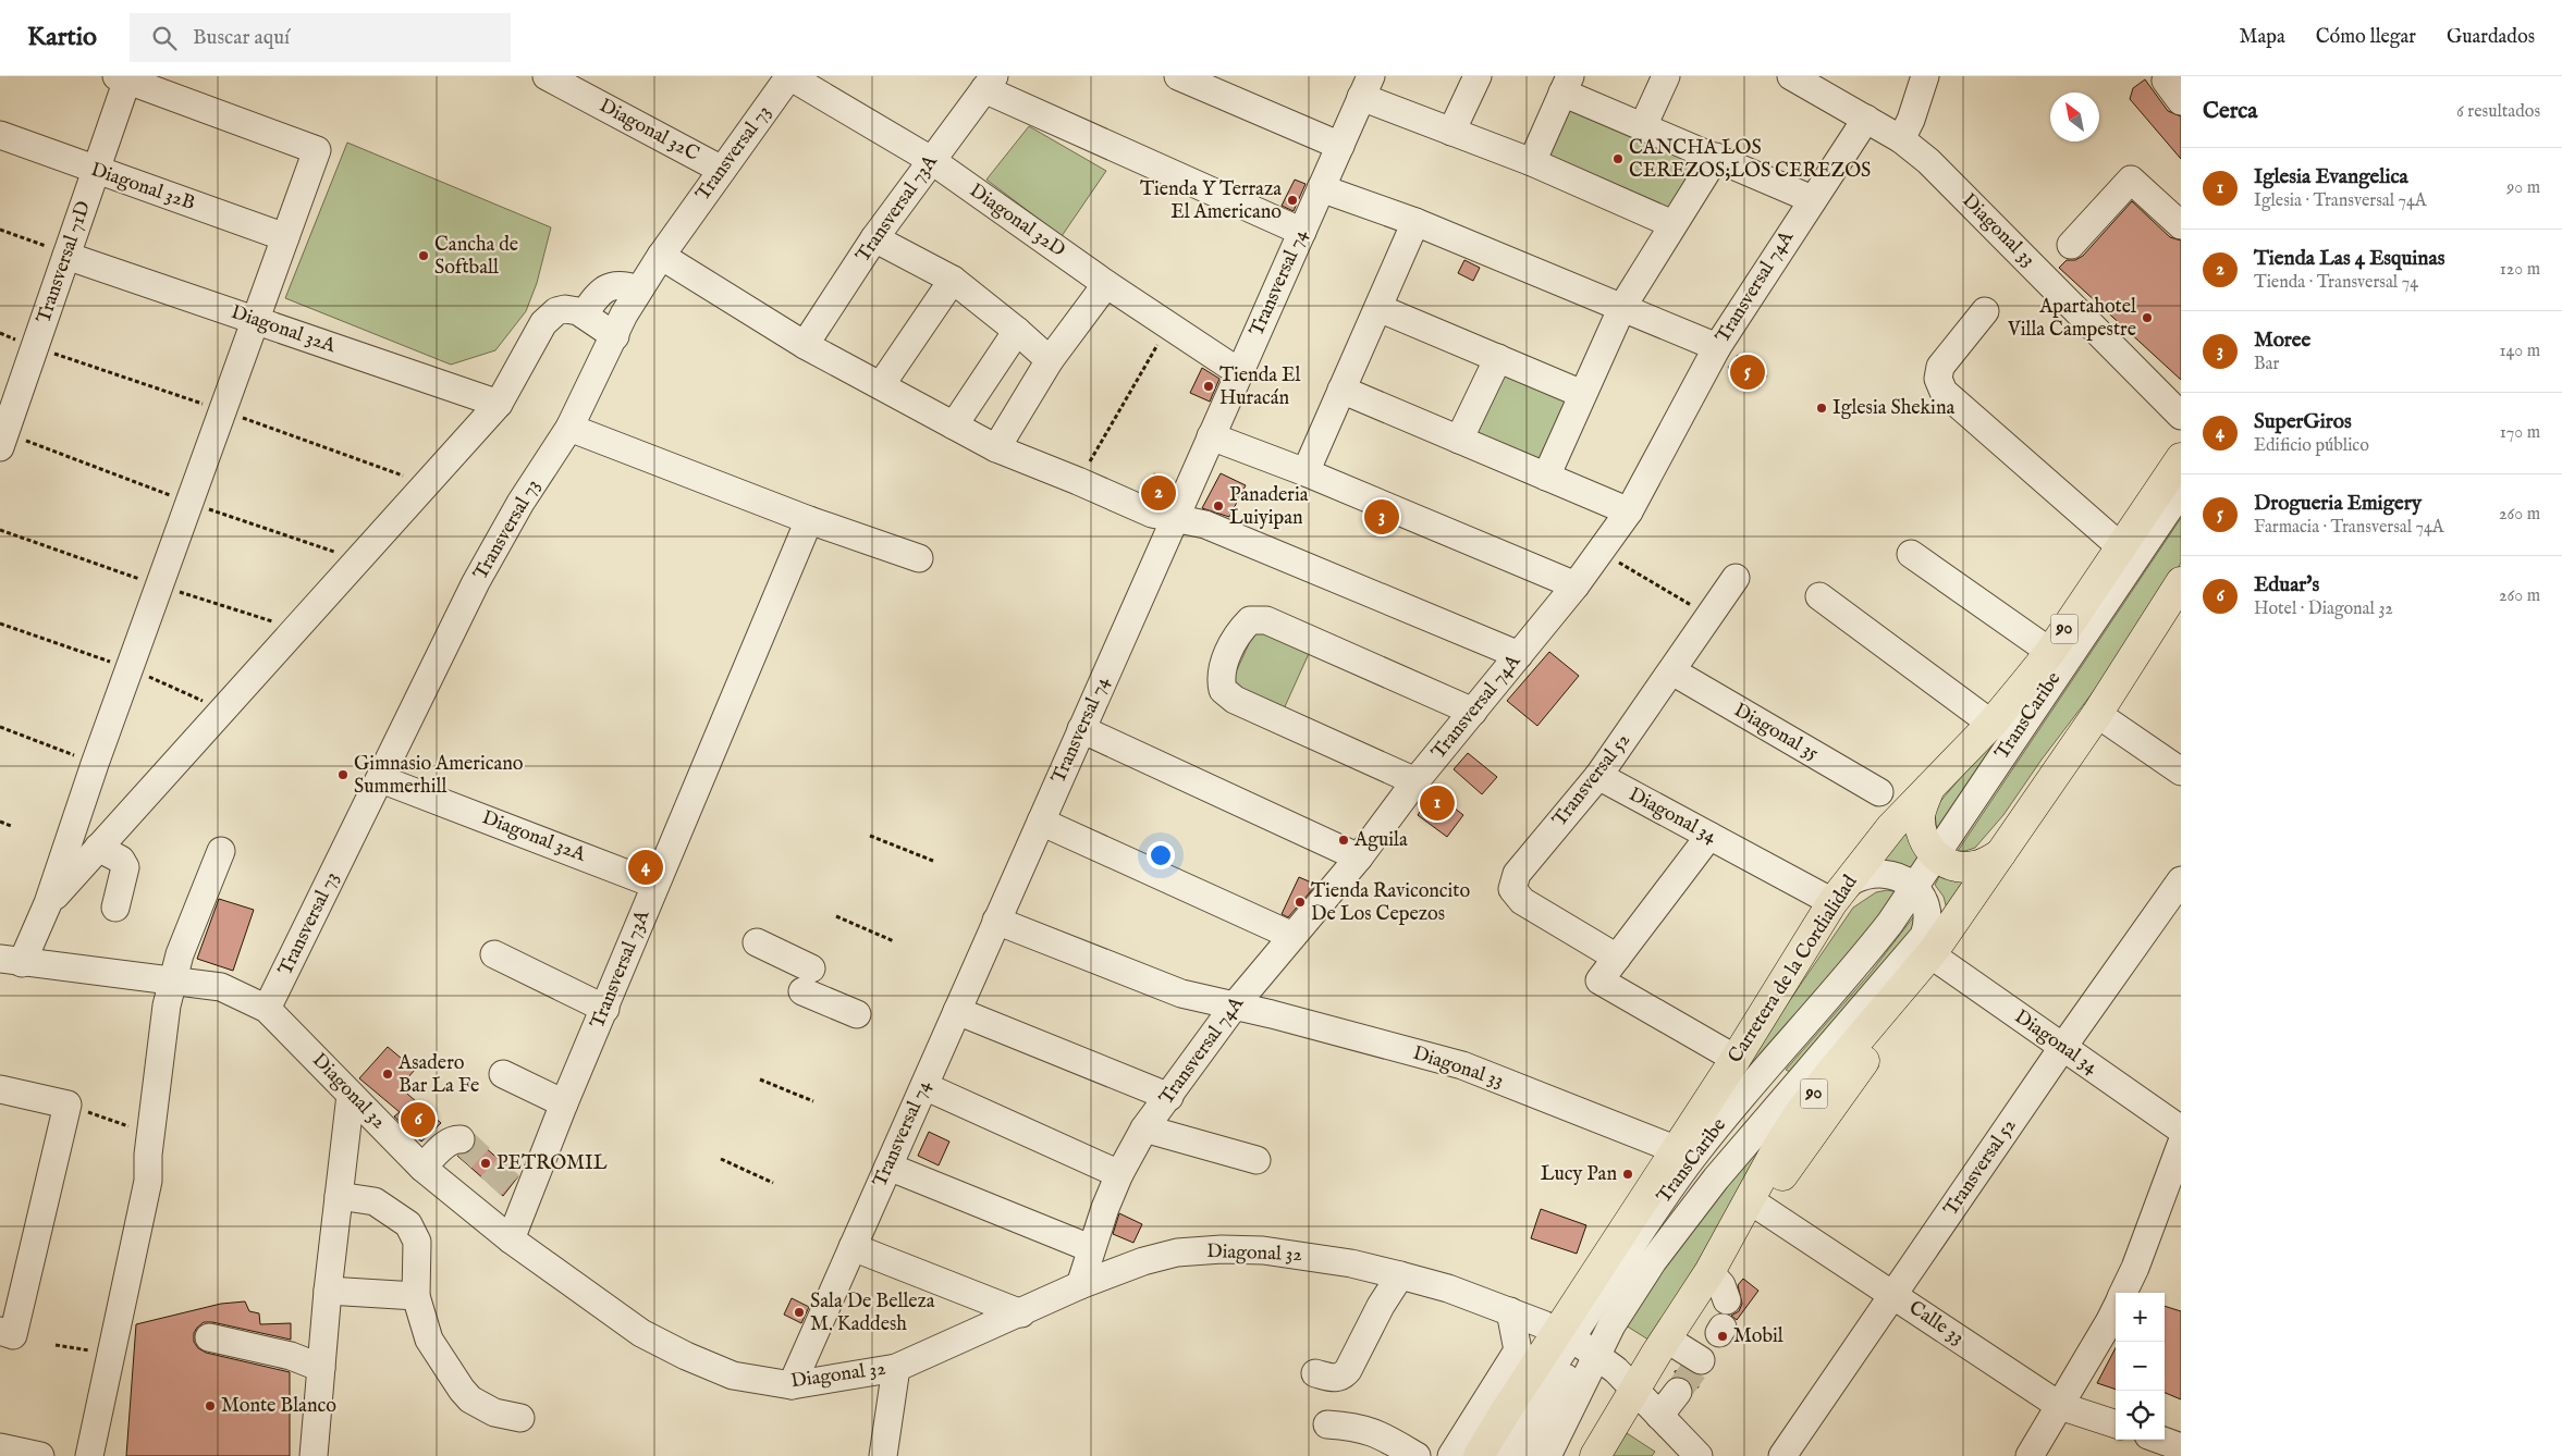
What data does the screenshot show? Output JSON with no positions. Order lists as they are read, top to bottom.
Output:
{
  "streets": {
    "highway": ["90", "Carretera de la Cordialidad"],
    "street": [
      "Diagonal 32C",
      "Transversal 73",
      "Diagonal 32B",
      "Transversal 73A",
      "Diagonal 32D",
      "Diagonal 33",
      "Transversal 71D",
      "Transversal 74",
      "Transversal 74A",
      "Diagonal 32A",
      "TransCaribe",
      "Diagonal 35",
      "Transversal 52",
      "Diagonal 34",
      "Diagonal 32",
      "Calle 33"
    ]
  },
  "crossings": [
    ["Diagonal 32C", "Transversal 73"],
    ["Transversal 73", "Diagonal 32D"],
    ["Transversal 73", "Diagonal 32A"],
    ["Transversal 73", "Diagonal 32"],
    ["Diagonal 32B", "Transversal 71D"],
    ["Transversal 73A", "Diagonal 32D"],
    ["Transversal 73A", "Diagonal 32A"],
    ["Transversal 73A", "Diagonal 32"],
    ["Diagonal 32D", "Transversal 74"],
    ["Diagonal 33", "Transversal 74"],
    ["Diagonal 33", "Transversal 74A"],
    ["Diagonal 33", "Carretera de la Cordialidad"],
    ["Transversal 71D", "Diagonal 32A"],
    ["Transversal 74", "Diagonal 32"],
    ["Transversal 74A", "Diagonal 32"],
    ["90", "Diagonal 34"],
    ["90", "Diagonal 32"],
    ["TransCaribe", "Carretera de la Cordialidad"],
    ["TransCaribe", "Diagonal 32"],
    ["Diagonal 35", "Transversal 52"],
    ["Transversal 52", "Diagonal 34"],
    ["Transversal 52", "Calle 33"],
    ["Diagonal 34", "Carretera de la Cordialidad"],
    ["Carretera de la Cordialidad", "Diagonal 32"]
  ],
  "places": [
    "CANCHA LOS CEREZOS;LOS CEREZOS",
    "Tienda Y Terraza El Americano",
    "Cancha de Softball",
    "Apartahotel Villa Campestre",
    "Tienda El Huracán",
    "Iglesia Shekina",
    "Panaderia Luiyipan",
    "Gimnasio Americano Summerhill",
    "Aguila",
    "Tienda Raviconcito De Los Cepezos",
    "Asadero Bar La Fe",
    "PETROMIL",
    "Lucy Pan",
    "Sala De Belleza M. Kaddesh",
    "Mobil",
    "Monte Blanco"
  ],
  "north": "top left",
  "page": {
    "header": "Kartio",
    "search": "Buscar aquí",
    "nav": ["Mapa", "Cómo llegar", "Guardados"],
    "heading": ["Cerca", "6 resultados"],
    "list": [
      {
        "mark": "1",
        "name": "Iglesia Evangelica",
        "note": "Iglesia · Transversal 74A",
        "value": "90 m"
      },
      {
        "mark": "2",
        "name": "Tienda Las 4 Esquinas",
        "note": "Tienda · Transversal 74",
        "value": "120 m"
      },
      {
        "mark": "3",
        "name": "Moree",
        "note": "Bar",
        "value": "140 m"
      },
      {
        "mark": "4",
        "name": "SuperGiros",
        "note": "Edificio público",
        "value": "170 m"
      },
      {
        "mark": "5",
        "name": "Drogueria Emigery",
        "note": "Farmacia · Transversal 74A",
        "value": "260 m"
      },
      {
        "mark": "6",
        "name": "Eduar's",
        "note": "Hotel · Diagonal 32",
        "value": "260 m"
      }
    ],
    "pins": [
      "5",
      "2",
      "3",
      "1",
      "4",
      "6"
    ],
    "map_buttons": ["+", "−"]
  }
}
